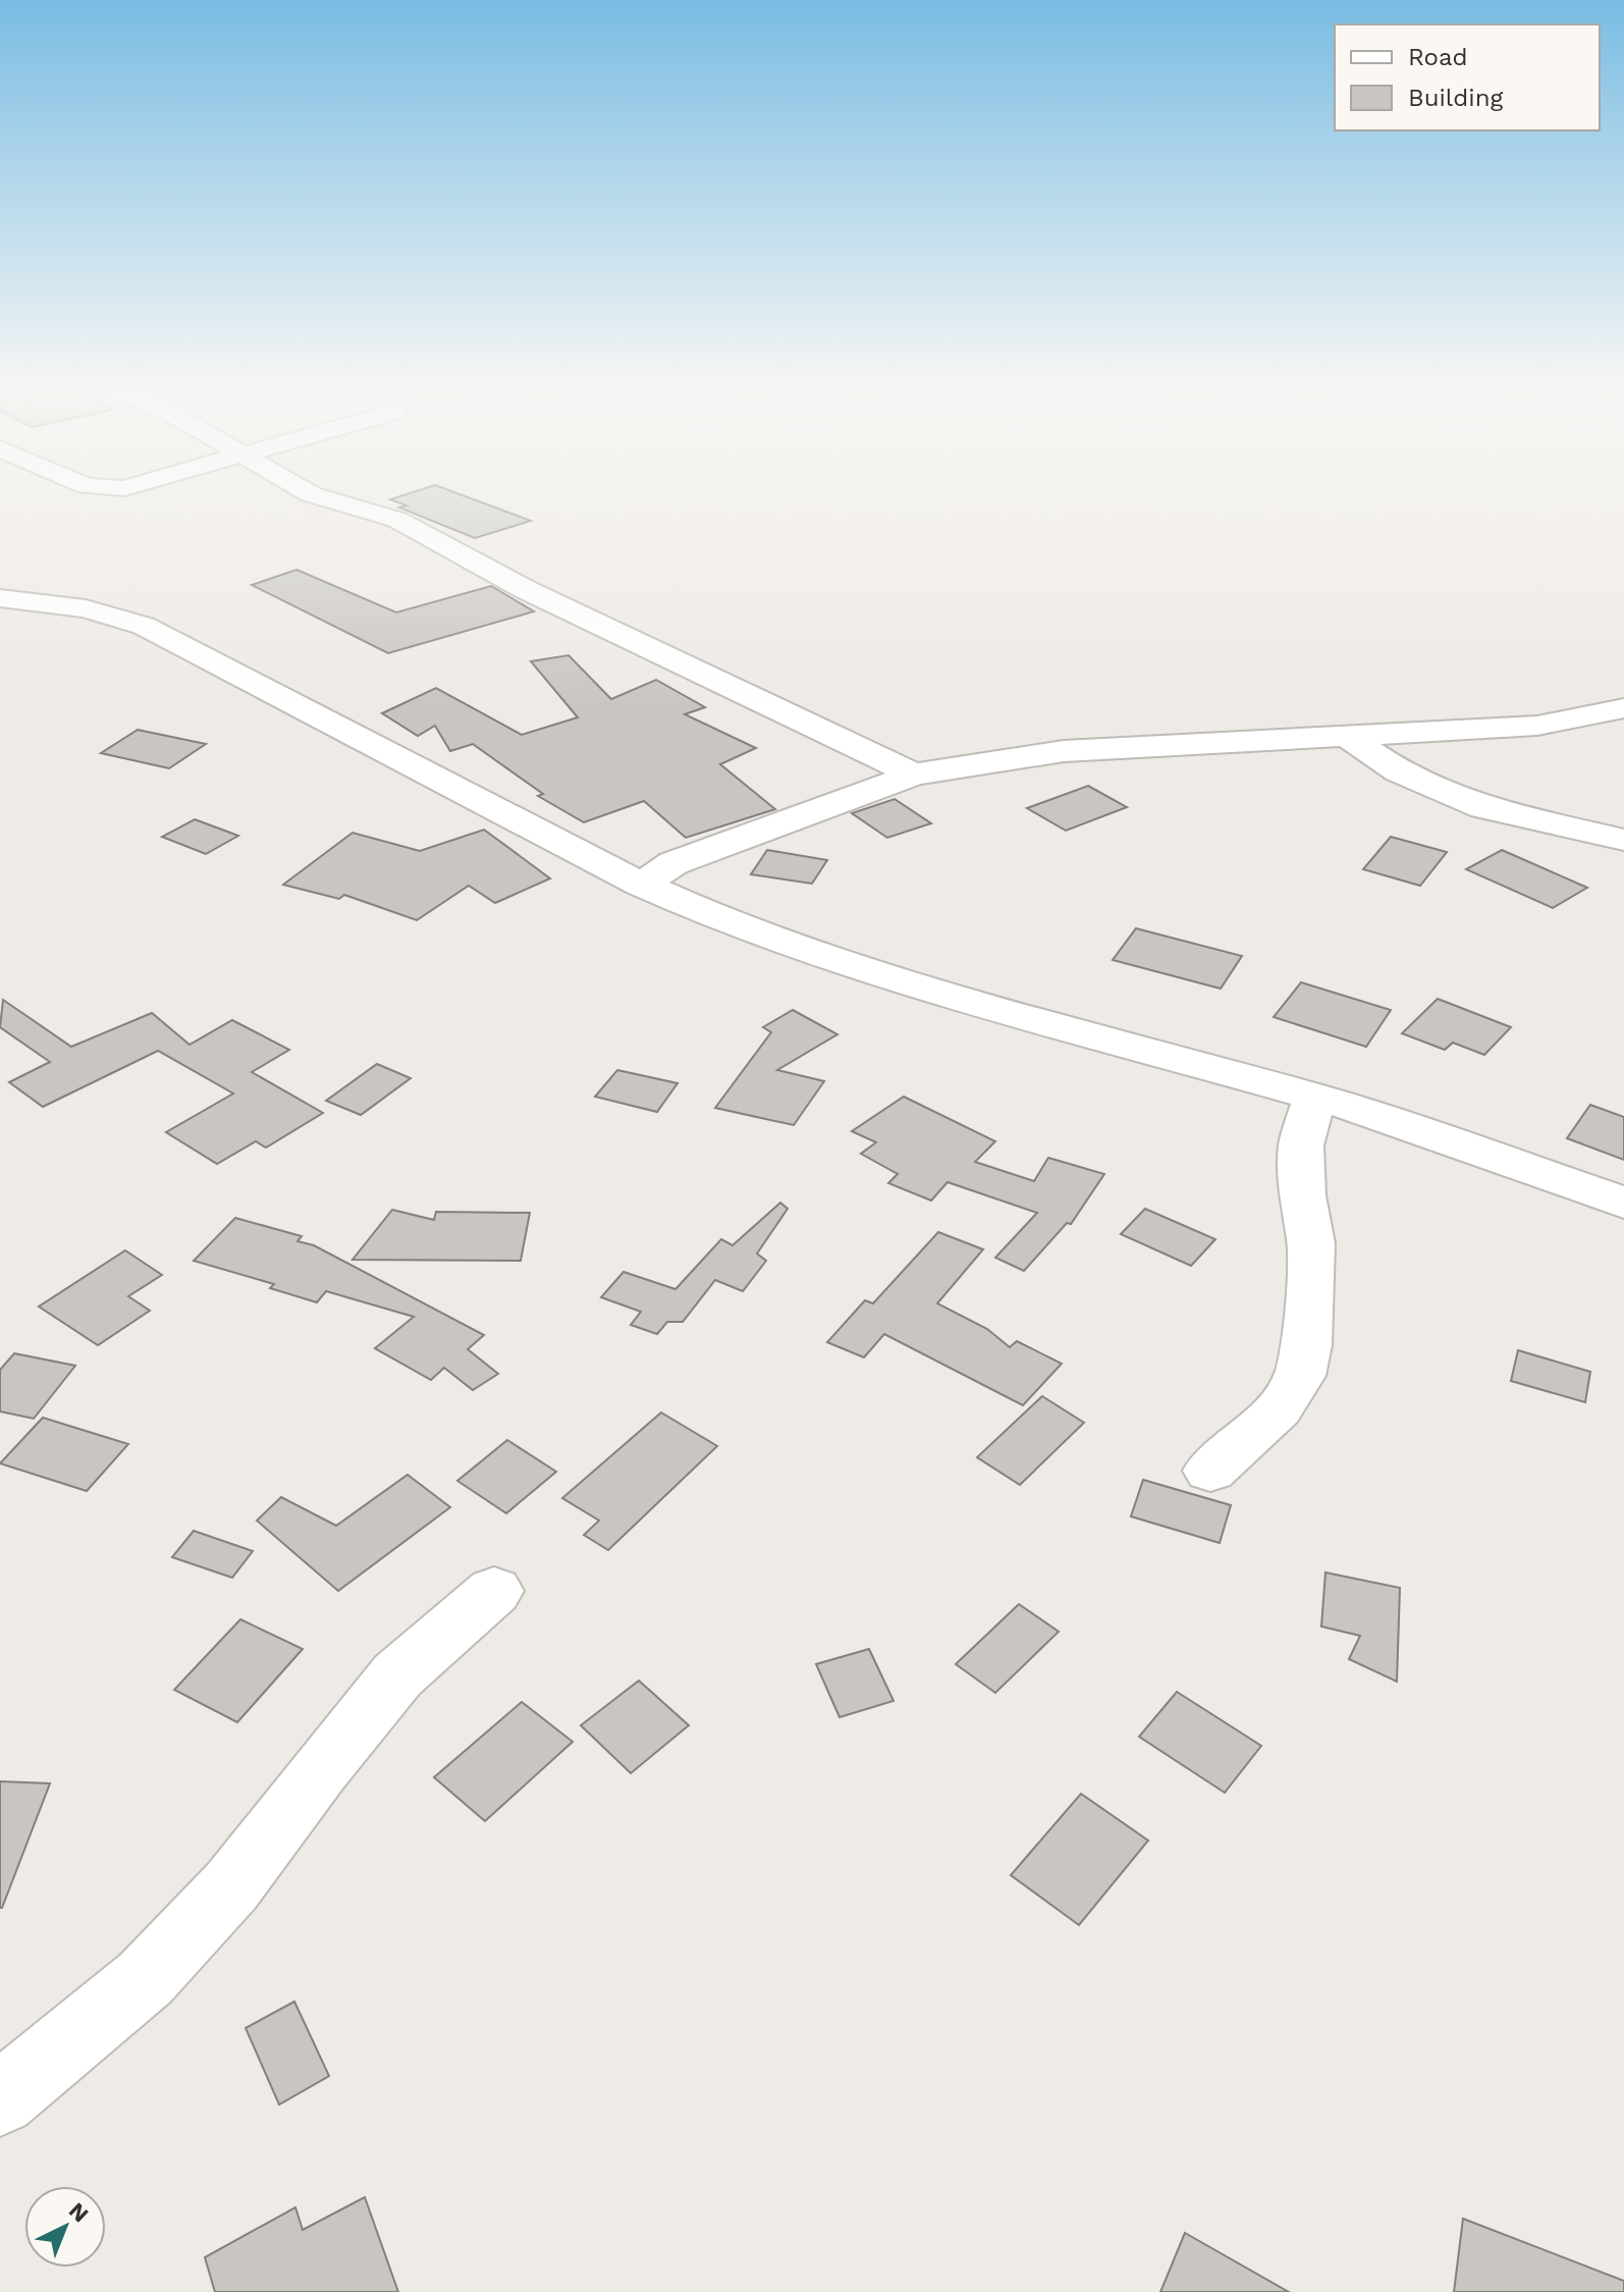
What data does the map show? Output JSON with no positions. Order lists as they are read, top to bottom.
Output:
{
  "legend": ["Road", "Building"],
  "north": "top right"
}
